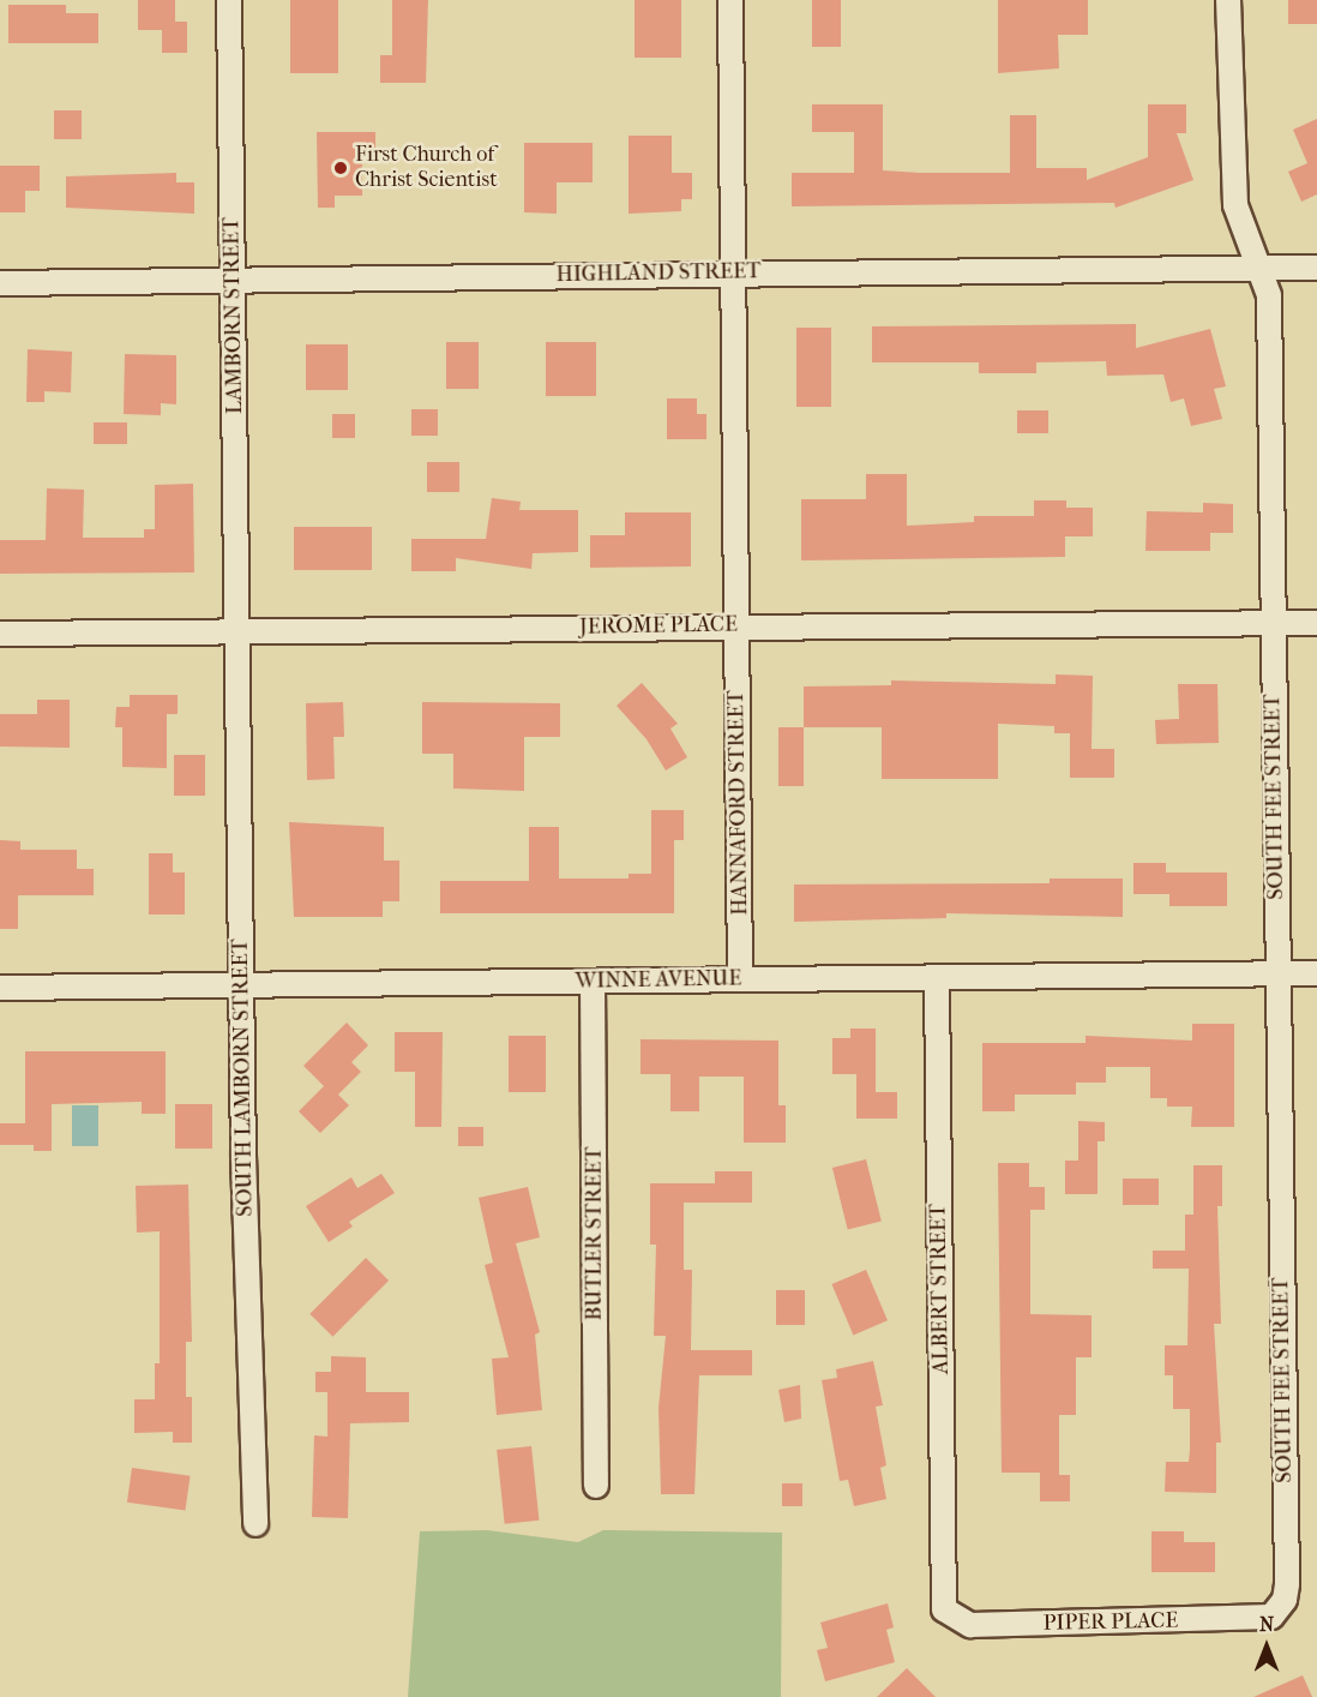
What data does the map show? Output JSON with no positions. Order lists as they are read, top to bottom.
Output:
{
  "streets": {
    "street": [
      "HIGHLAND STREET",
      "LAMBORN STREET",
      "JEROME PLACE",
      "SOUTH FEE STREET",
      "HANNAFORD STREET",
      "WINNE AVENUE",
      "SOUTH LAMBORN STREET",
      "BUTLER STREET",
      "ALBERT STREET",
      "PIPER PLACE"
    ]
  },
  "crossings": [
    ["HIGHLAND STREET", "LAMBORN STREET"],
    ["HIGHLAND STREET", "SOUTH FEE STREET"],
    ["HIGHLAND STREET", "HANNAFORD STREET"],
    ["LAMBORN STREET", "JEROME PLACE"],
    ["LAMBORN STREET", "SOUTH LAMBORN STREET"],
    ["JEROME PLACE", "SOUTH FEE STREET"],
    ["JEROME PLACE", "HANNAFORD STREET"],
    ["JEROME PLACE", "SOUTH LAMBORN STREET"],
    ["SOUTH FEE STREET", "WINNE AVENUE"],
    ["SOUTH FEE STREET", "PIPER PLACE"],
    ["HANNAFORD STREET", "WINNE AVENUE"],
    ["WINNE AVENUE", "SOUTH LAMBORN STREET"],
    ["WINNE AVENUE", "BUTLER STREET"],
    ["WINNE AVENUE", "ALBERT STREET"],
    ["ALBERT STREET", "PIPER PLACE"]
  ],
  "places": ["First Church of Christ Scientist"],
  "north": "top"
}
